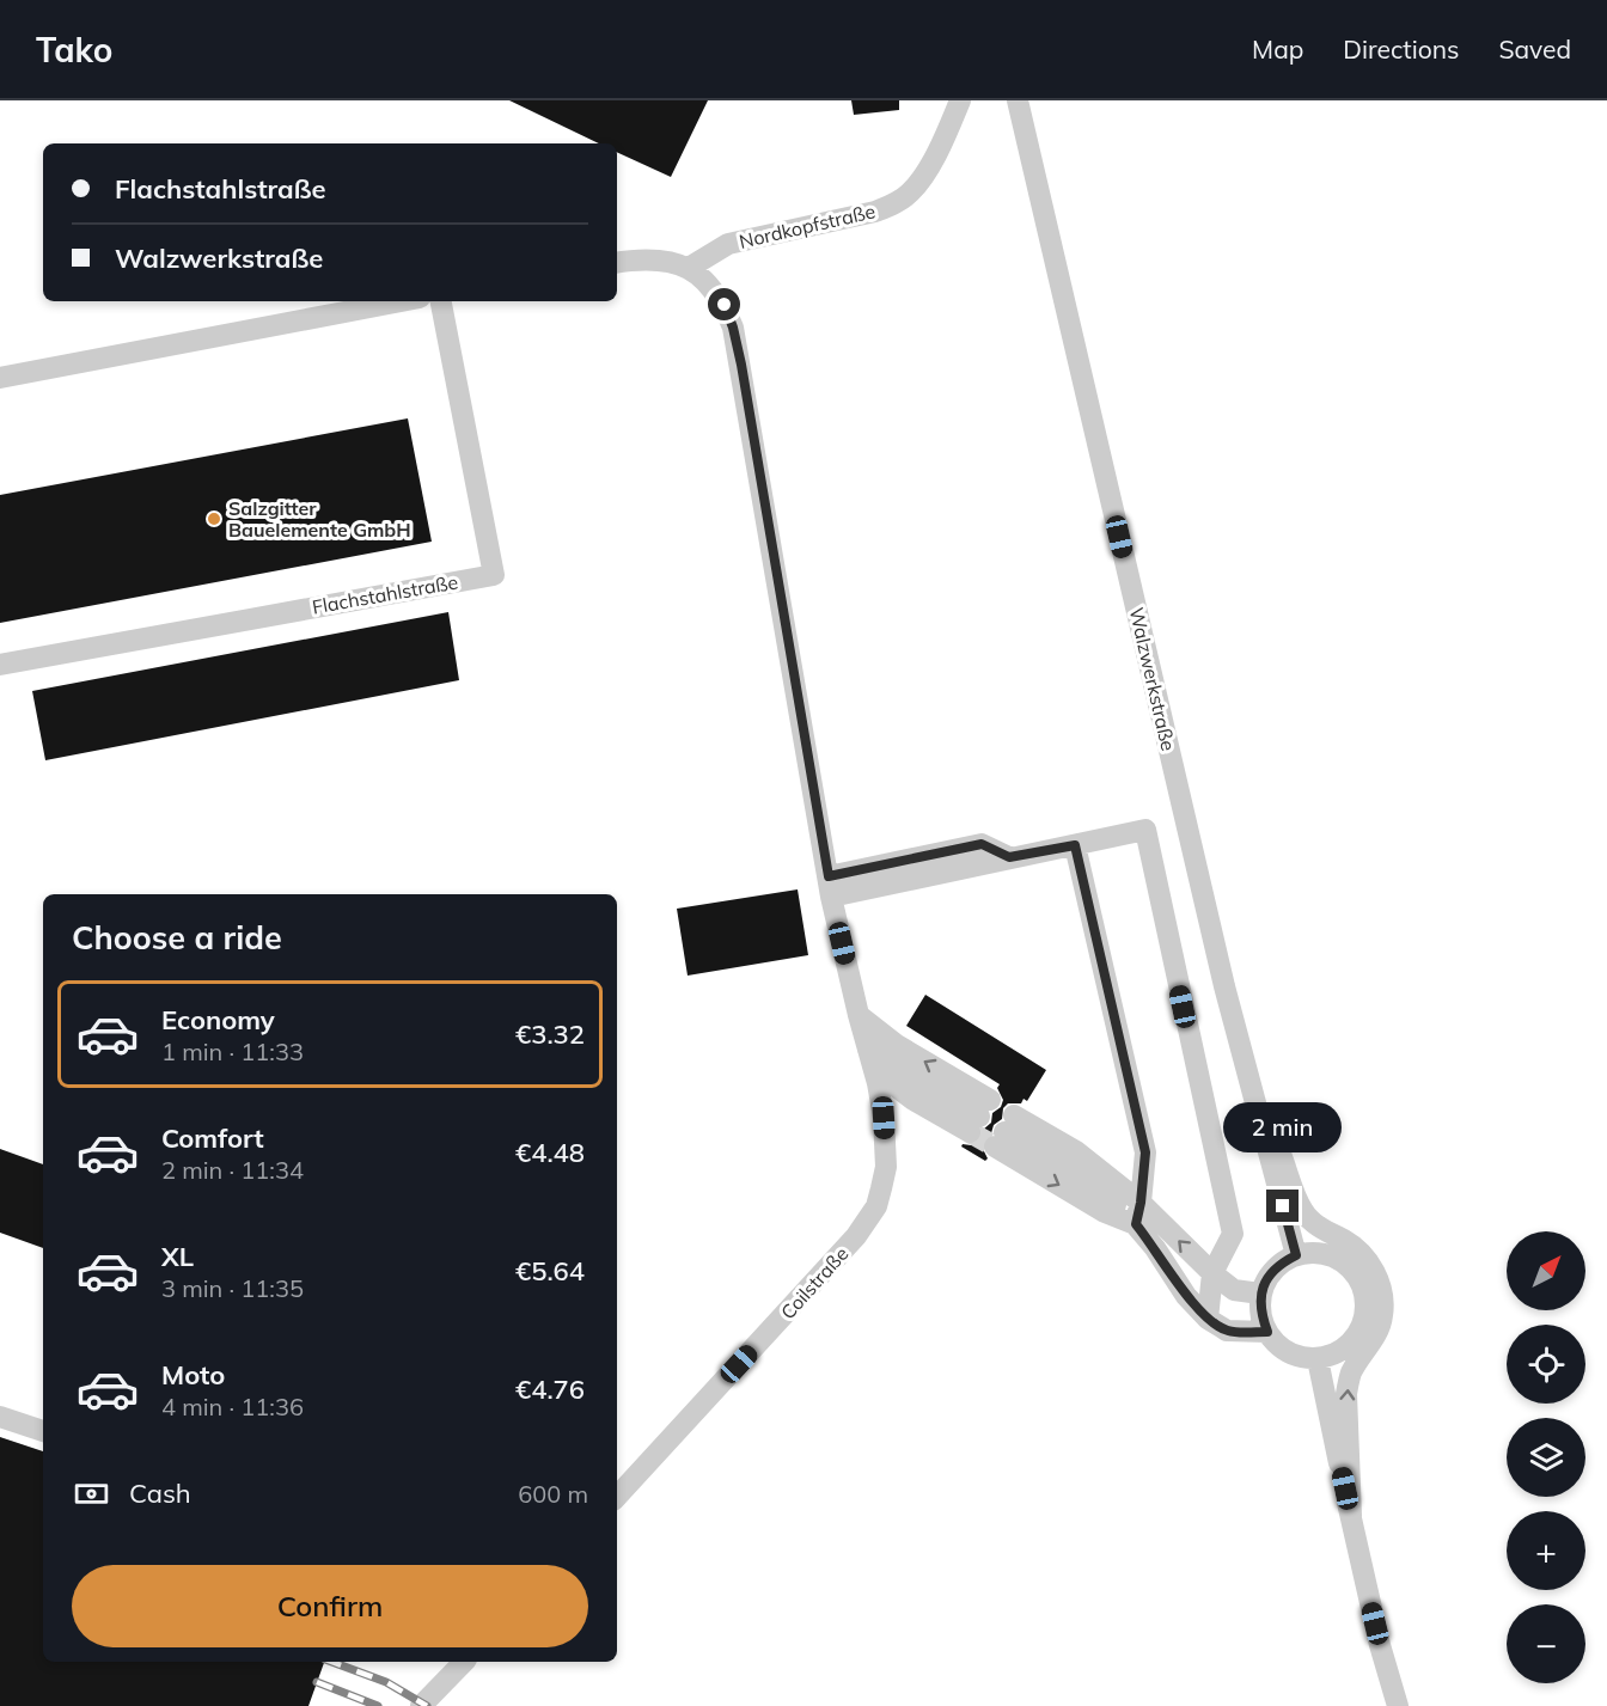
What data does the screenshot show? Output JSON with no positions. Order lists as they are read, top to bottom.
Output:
{
  "streets": {
    "street": [
      "Nordkopfstraße",
      "Flachstahlstraße",
      "Walzwerkstraße",
      "Coilstraße"
    ]
  },
  "places": ["Salzgitter Bauelemente GmbH"],
  "north": "top right",
  "page": {
    "header": "Tako",
    "nav": ["Map", "Directions", "Saved"],
    "banner": ["Flachstahlstraße", "Walzwerkstraße"],
    "heading": "Choose a ride",
    "list": [
      {
        "name": "Economy",
        "note": "1 min · 11:33",
        "value": "€3.32"
      },
      {
        "name": "Comfort",
        "note": "2 min · 11:34",
        "value": "€4.48"
      },
      {
        "name": "XL",
        "note": "3 min · 11:35",
        "value": "€5.64"
      },
      {
        "name": "Moto",
        "note": "4 min · 11:36",
        "value": "€4.76"
      }
    ],
    "bubble": "2 min",
    "map_buttons": ["+", "−"],
    "pay": ["Cash", "600 m"],
    "buttons": "Confirm"
  }
}
